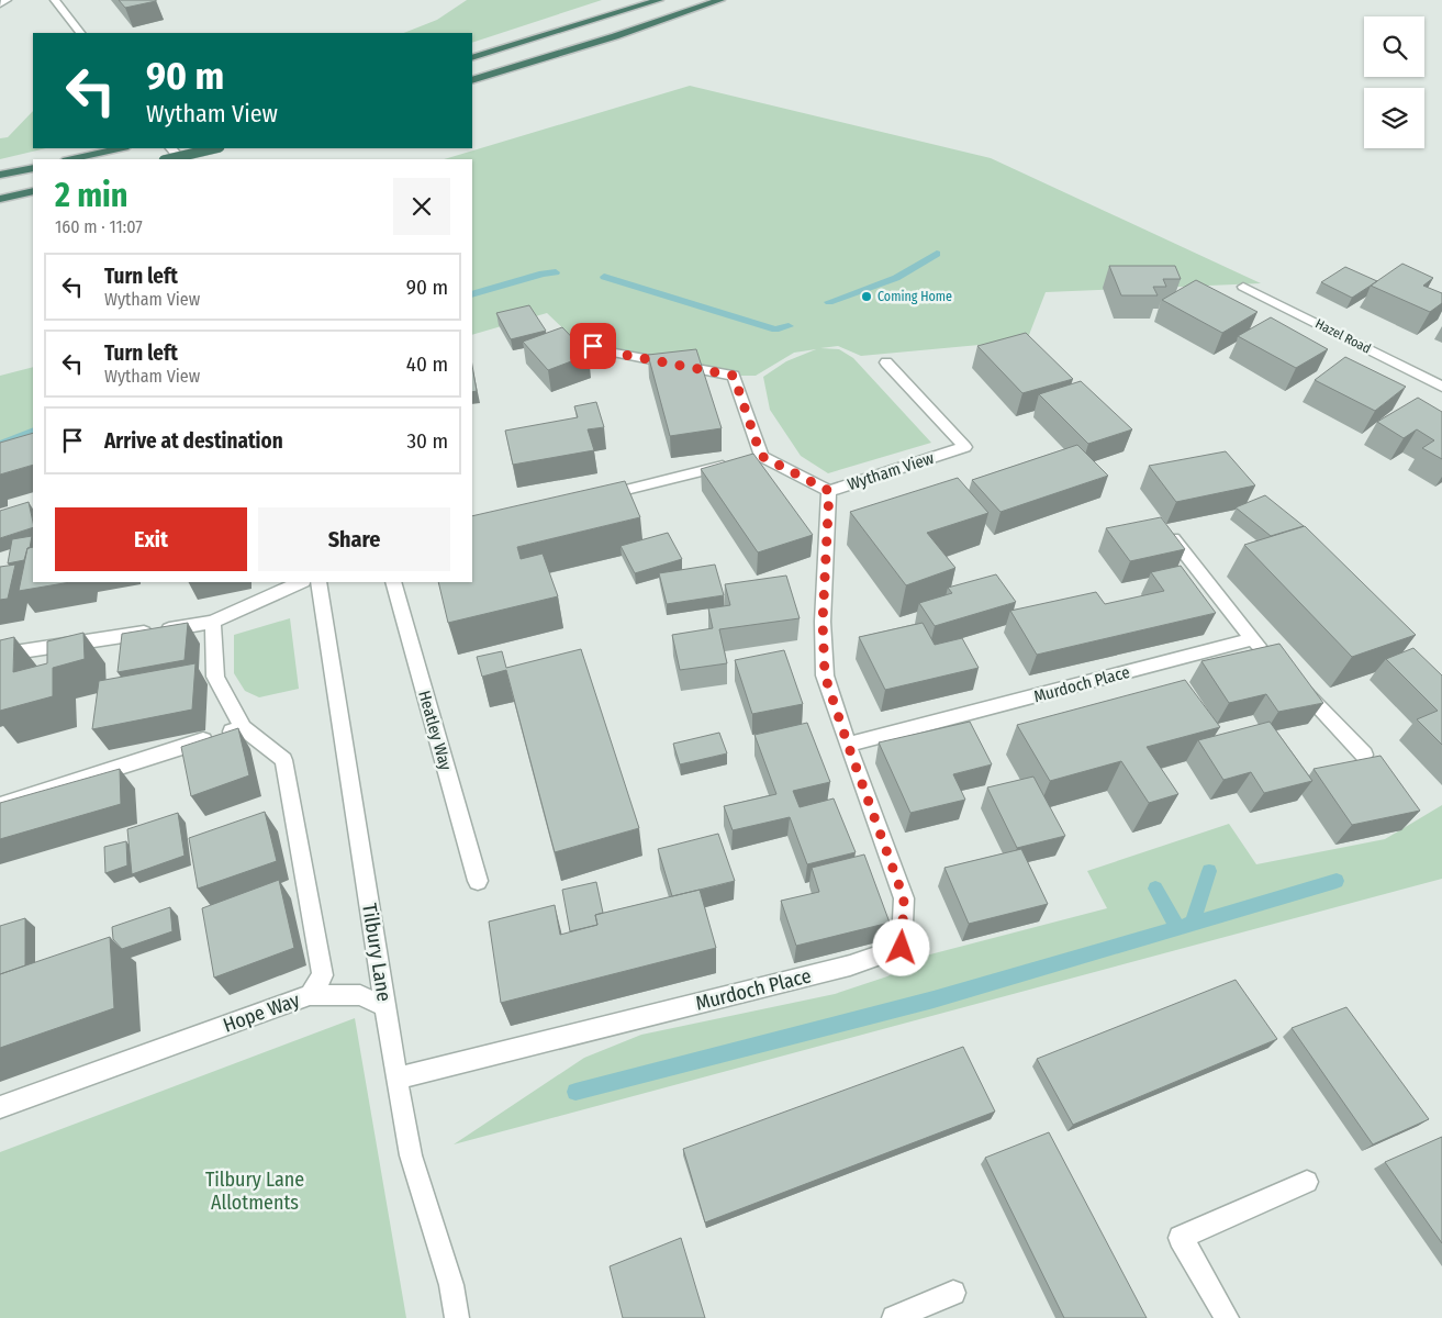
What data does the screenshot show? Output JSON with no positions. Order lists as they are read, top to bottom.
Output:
{
  "streets": {
    "street": [
      "Hazel Road",
      "Wytham View",
      "Murdoch Place",
      "Heatley Way",
      "Tilbury Lane",
      "Hope Way"
    ]
  },
  "crossings": [
    ["Wytham View", "Murdoch Place"],
    ["Murdoch Place", "Tilbury Lane"]
  ],
  "parks": ["Tilbury Lane Allotments"],
  "places": ["Coming Home"],
  "page": {
    "turn": ["90 m", "Wytham View"],
    "heading": ["2 min", "160 m · 11:07"],
    "list": [
      {
        "name": "Turn left",
        "note": "Wytham View",
        "value": "90 m"
      },
      {
        "name": "Turn left",
        "note": "Wytham View",
        "value": "40 m"
      },
      {
        "name": "Arrive at destination",
        "value": "30 m"
      }
    ],
    "buttons": ["Exit", "Share"]
  }
}
